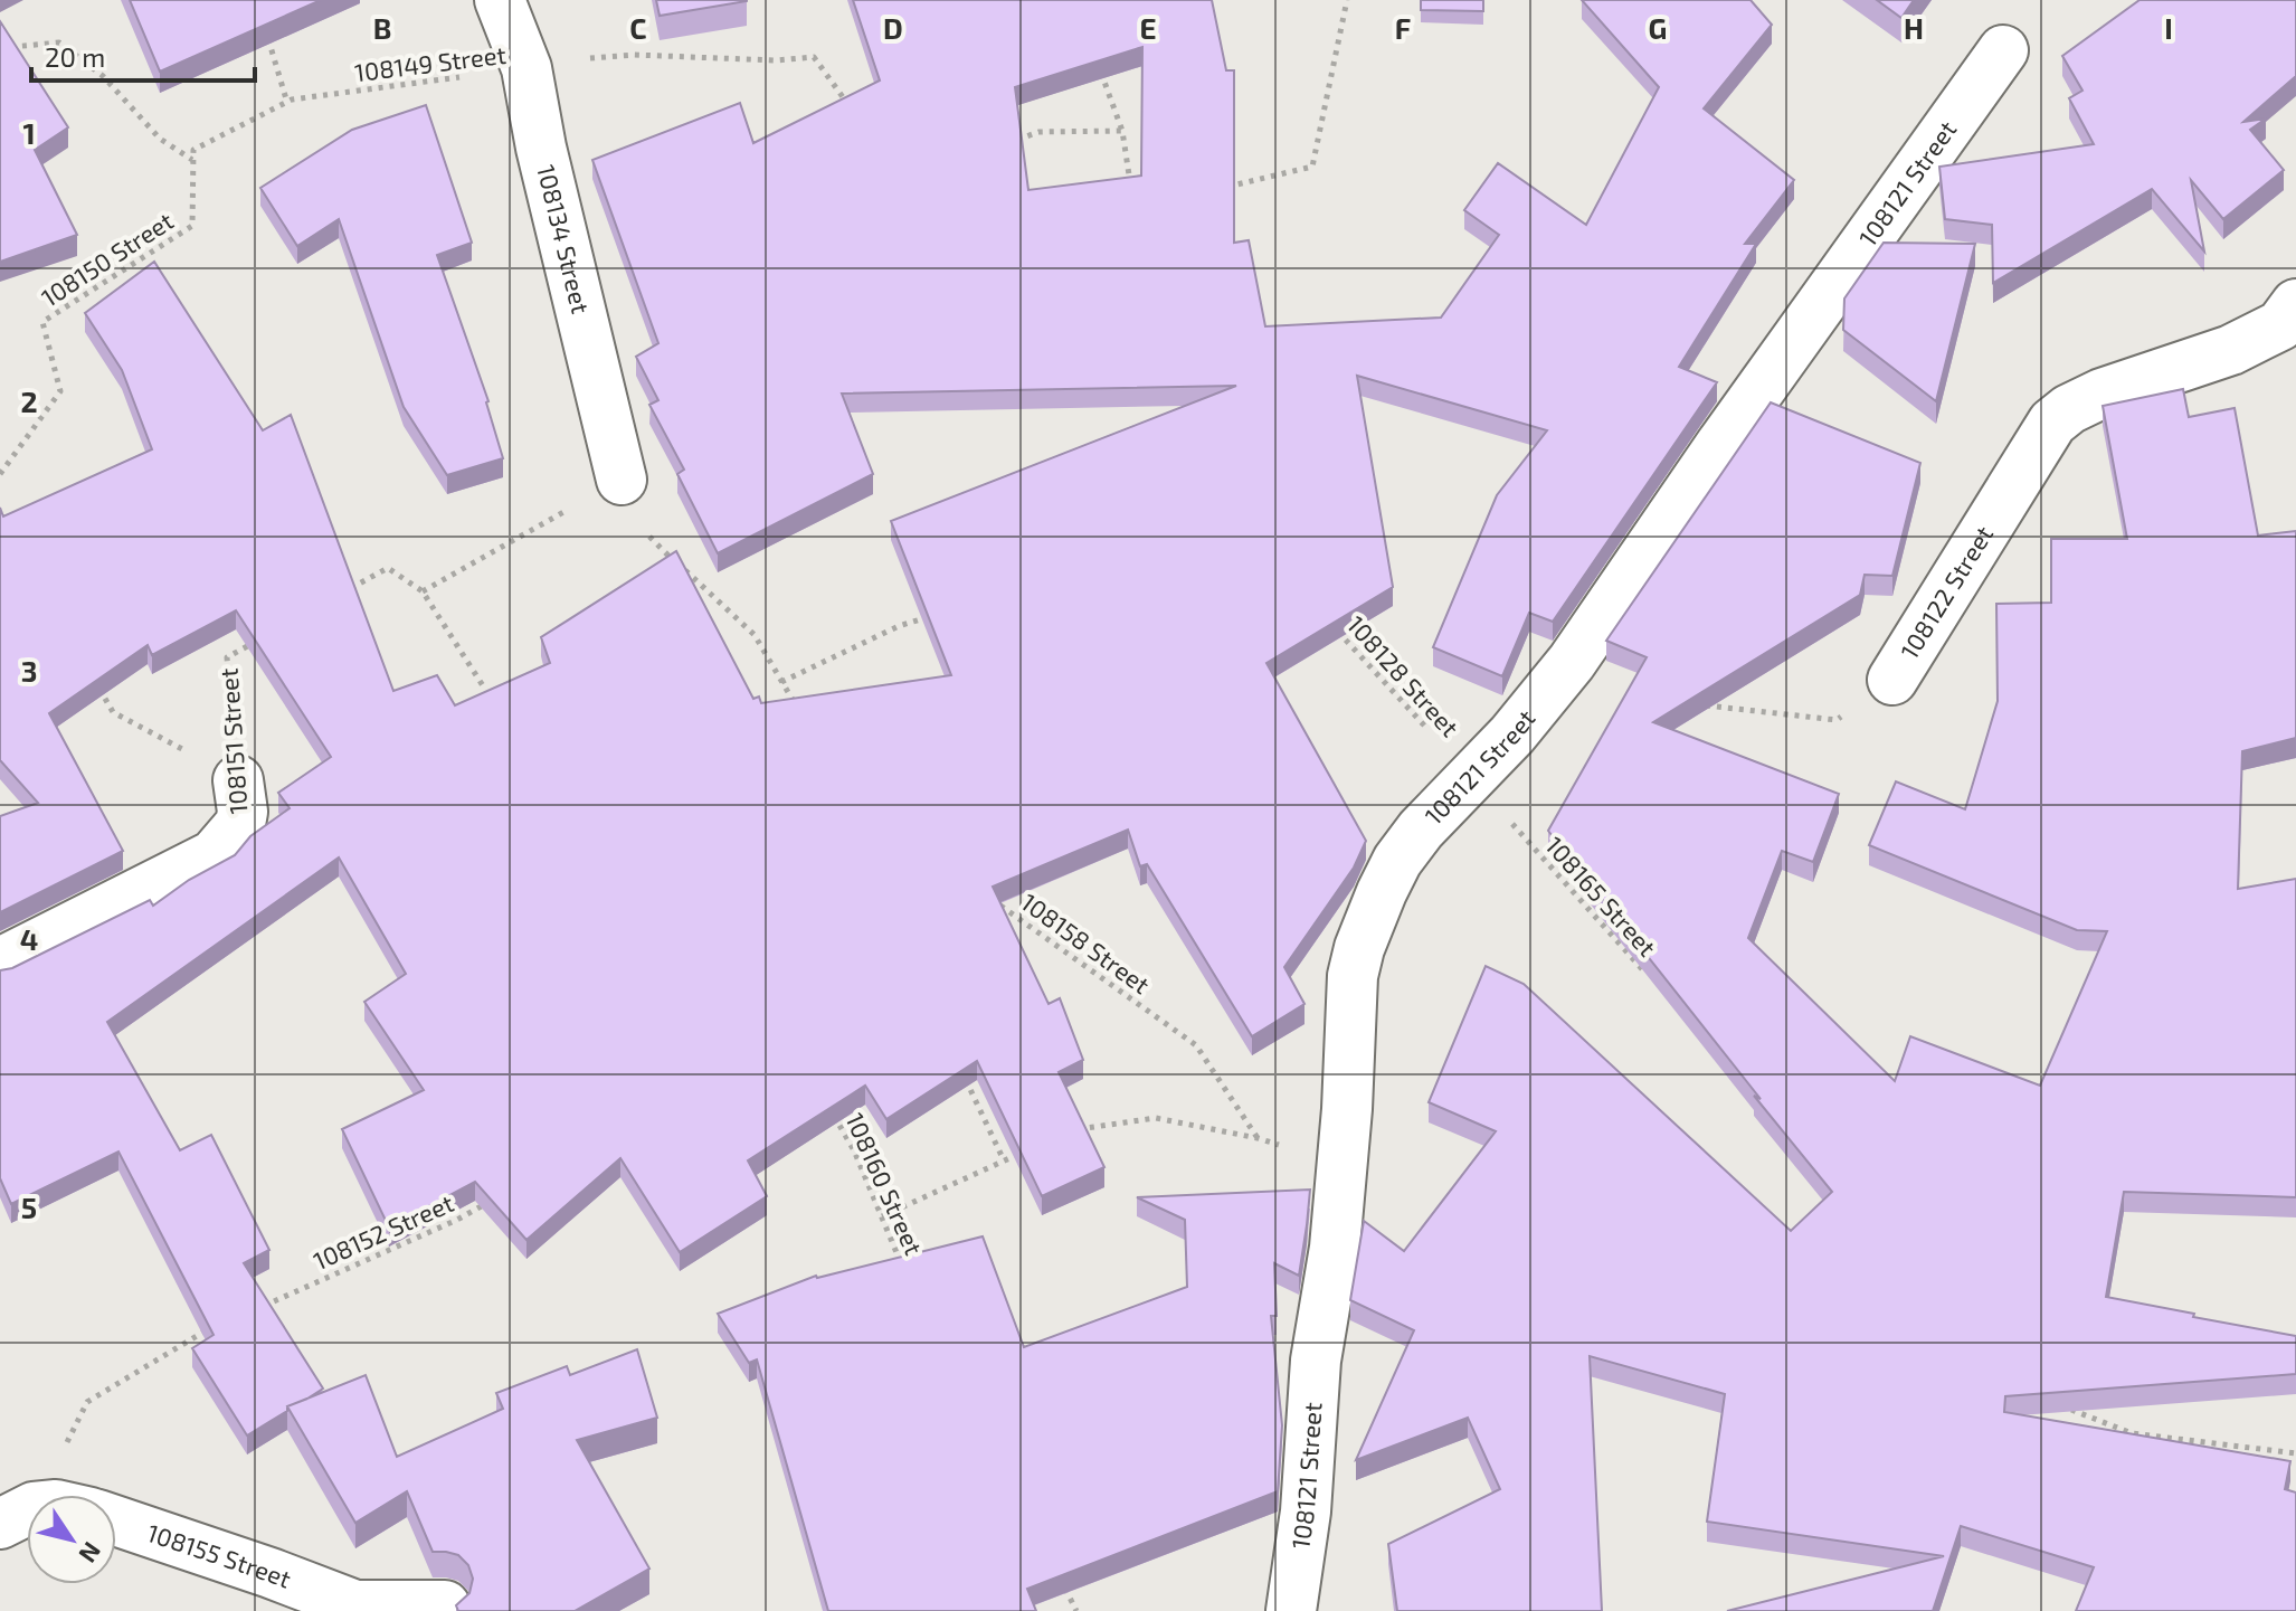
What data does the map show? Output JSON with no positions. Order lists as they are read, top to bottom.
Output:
{
  "streets": {
    "street": [
      "108121 Street",
      "108134 Street",
      "108122 Street",
      "108151 Street",
      "108155 Street"
    ],
    "path": [
      "108149 Street",
      "108150 Street",
      "108128 Street",
      "108165 Street",
      "108158 Street",
      "108160 Street",
      "108152 Street"
    ]
  },
  "crossings": [
    ["108149 Street", "108134 Street"],
    ["108149 Street", "108150 Street"],
    ["108121 Street", "108128 Street"],
    ["108121 Street", "108165 Street"],
    ["108128 Street", "108165 Street"]
  ],
  "scale_bar": "20 m",
  "north": "bottom right",
  "grid": {
    "columns": [
      "B",
      "C",
      "D",
      "E",
      "F",
      "G",
      "H",
      "I"
    ],
    "rows": [
      "1",
      "2",
      "3",
      "4",
      "5"
    ]
  }
}
